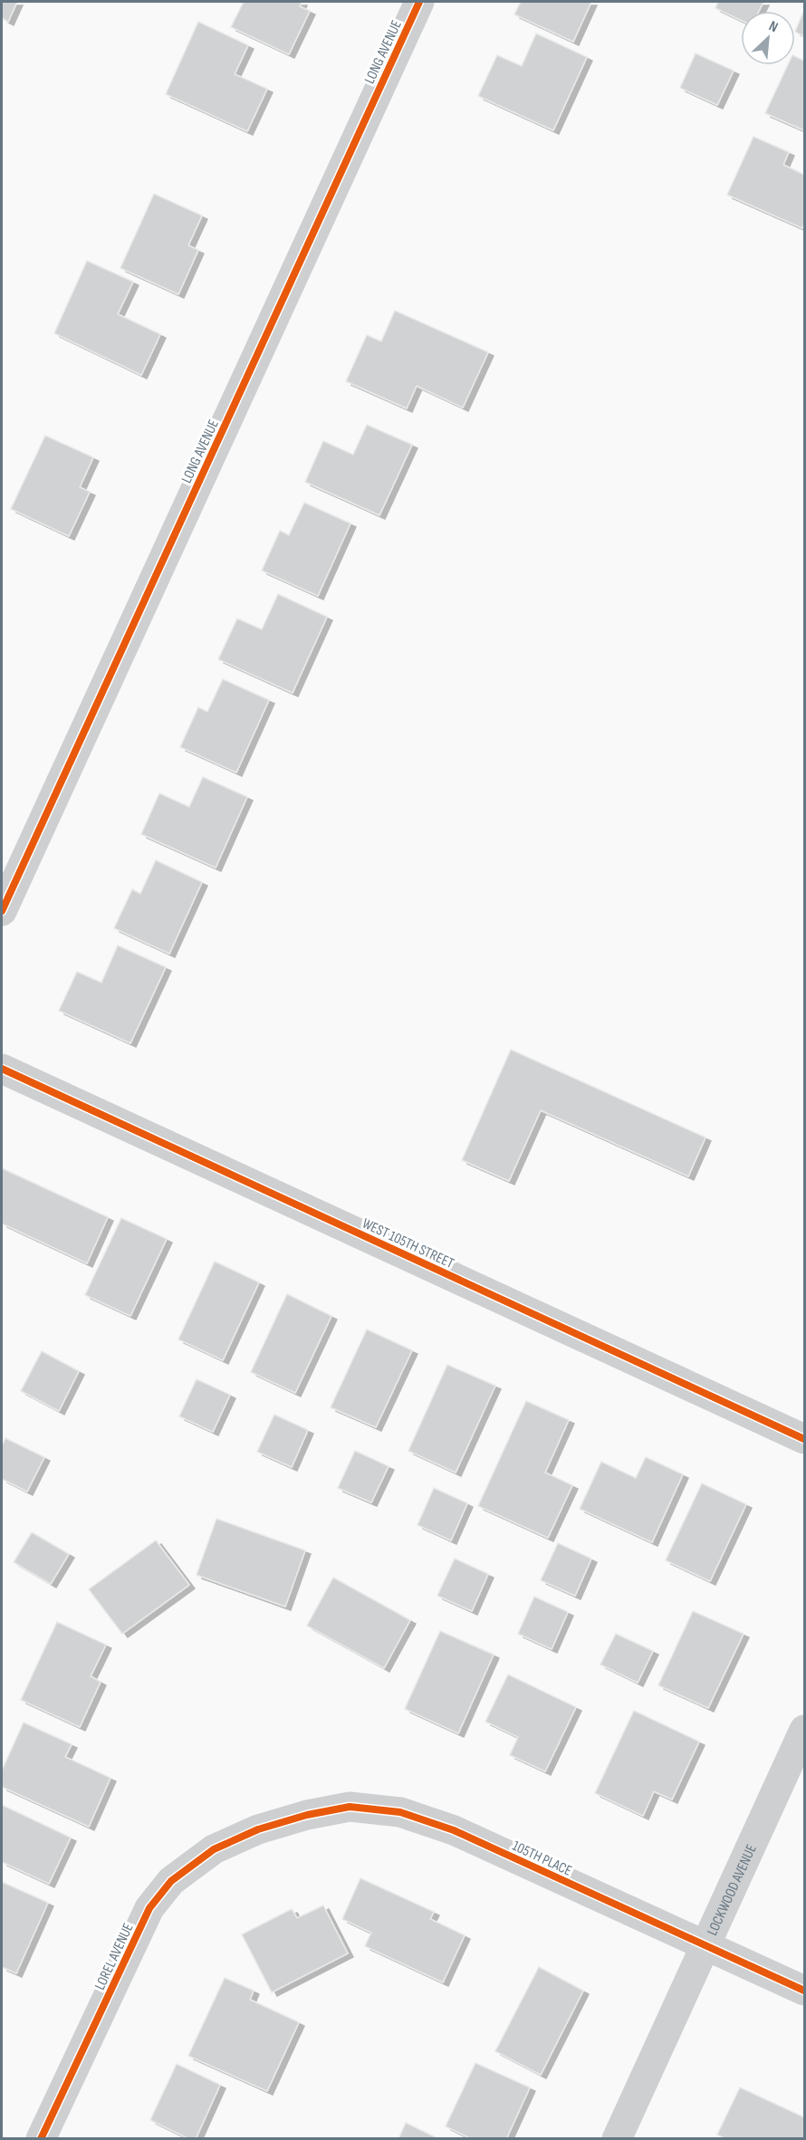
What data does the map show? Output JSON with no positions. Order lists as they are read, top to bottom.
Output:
{
  "streets": {
    "street": [
      "LONG AVENUE",
      "WEST 105TH STREET",
      "105TH PLACE",
      "LOCKWOOD AVENUE",
      "LOREL AVENUE"
    ]
  },
  "crossings": [
    ["105TH PLACE", "LOCKWOOD AVENUE"],
    ["105TH PLACE", "LOREL AVENUE"]
  ],
  "north": "top right"
}
